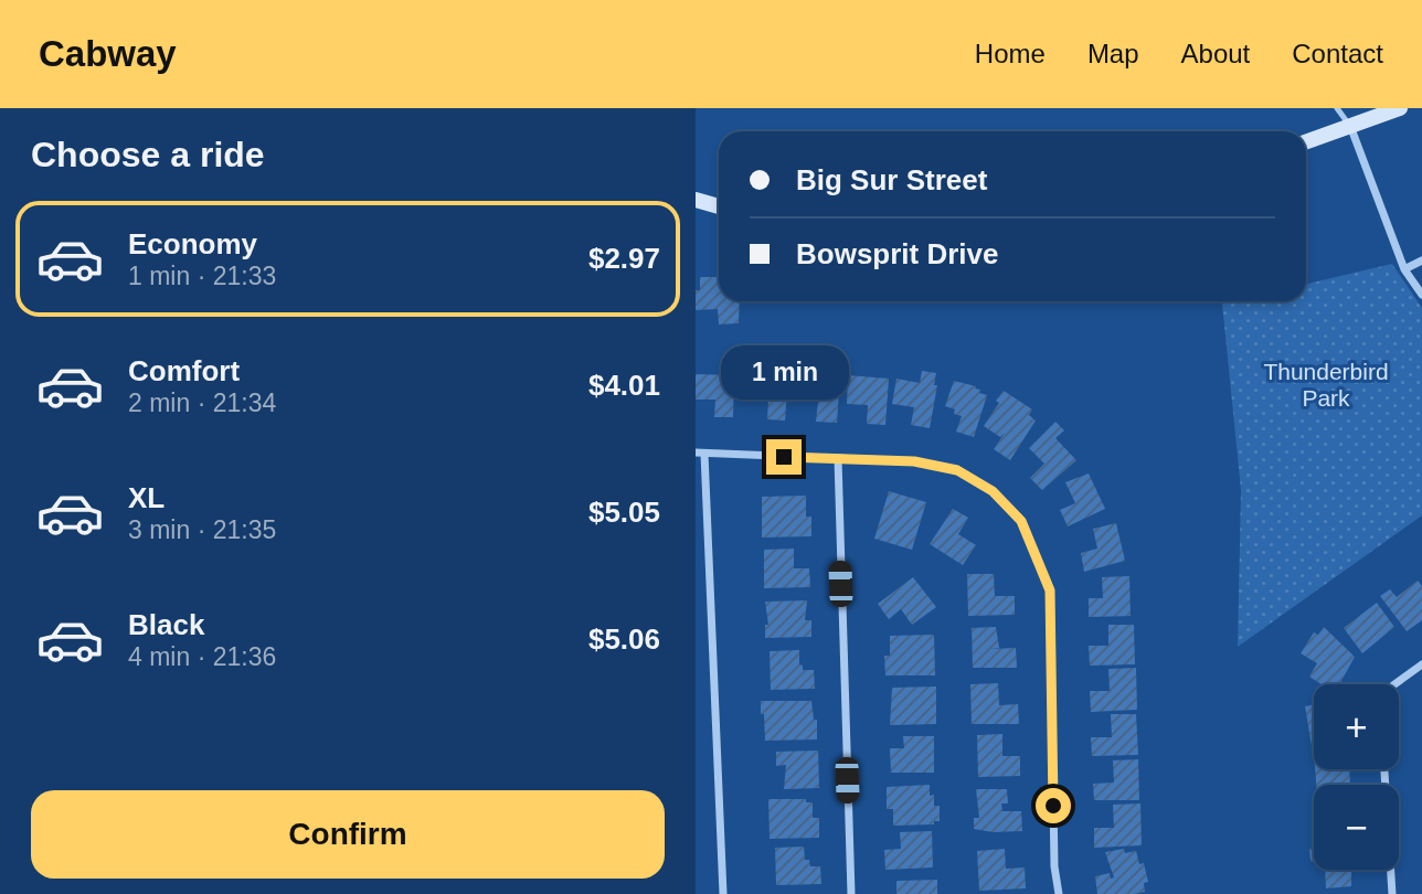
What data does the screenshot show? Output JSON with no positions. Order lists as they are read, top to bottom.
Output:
{
  "parks": ["Thunderbird Park"],
  "page": {
    "header": "Cabway",
    "nav": [
      "Home",
      "Map",
      "About",
      "Contact"
    ],
    "heading": "Choose a ride",
    "banner": ["Big Sur Street", "Bowsprit Drive"],
    "list": [
      {
        "name": "Economy",
        "note": "1 min · 21:33",
        "value": "$2.97"
      },
      {
        "name": "Comfort",
        "note": "2 min · 21:34",
        "value": "$4.01"
      },
      {
        "name": "XL",
        "note": "3 min · 21:35",
        "value": "$5.05"
      },
      {
        "name": "Black",
        "note": "4 min · 21:36",
        "value": "$5.06"
      }
    ],
    "bubble": "1 min",
    "map_buttons": ["+", "−"],
    "buttons": "Confirm"
  }
}
